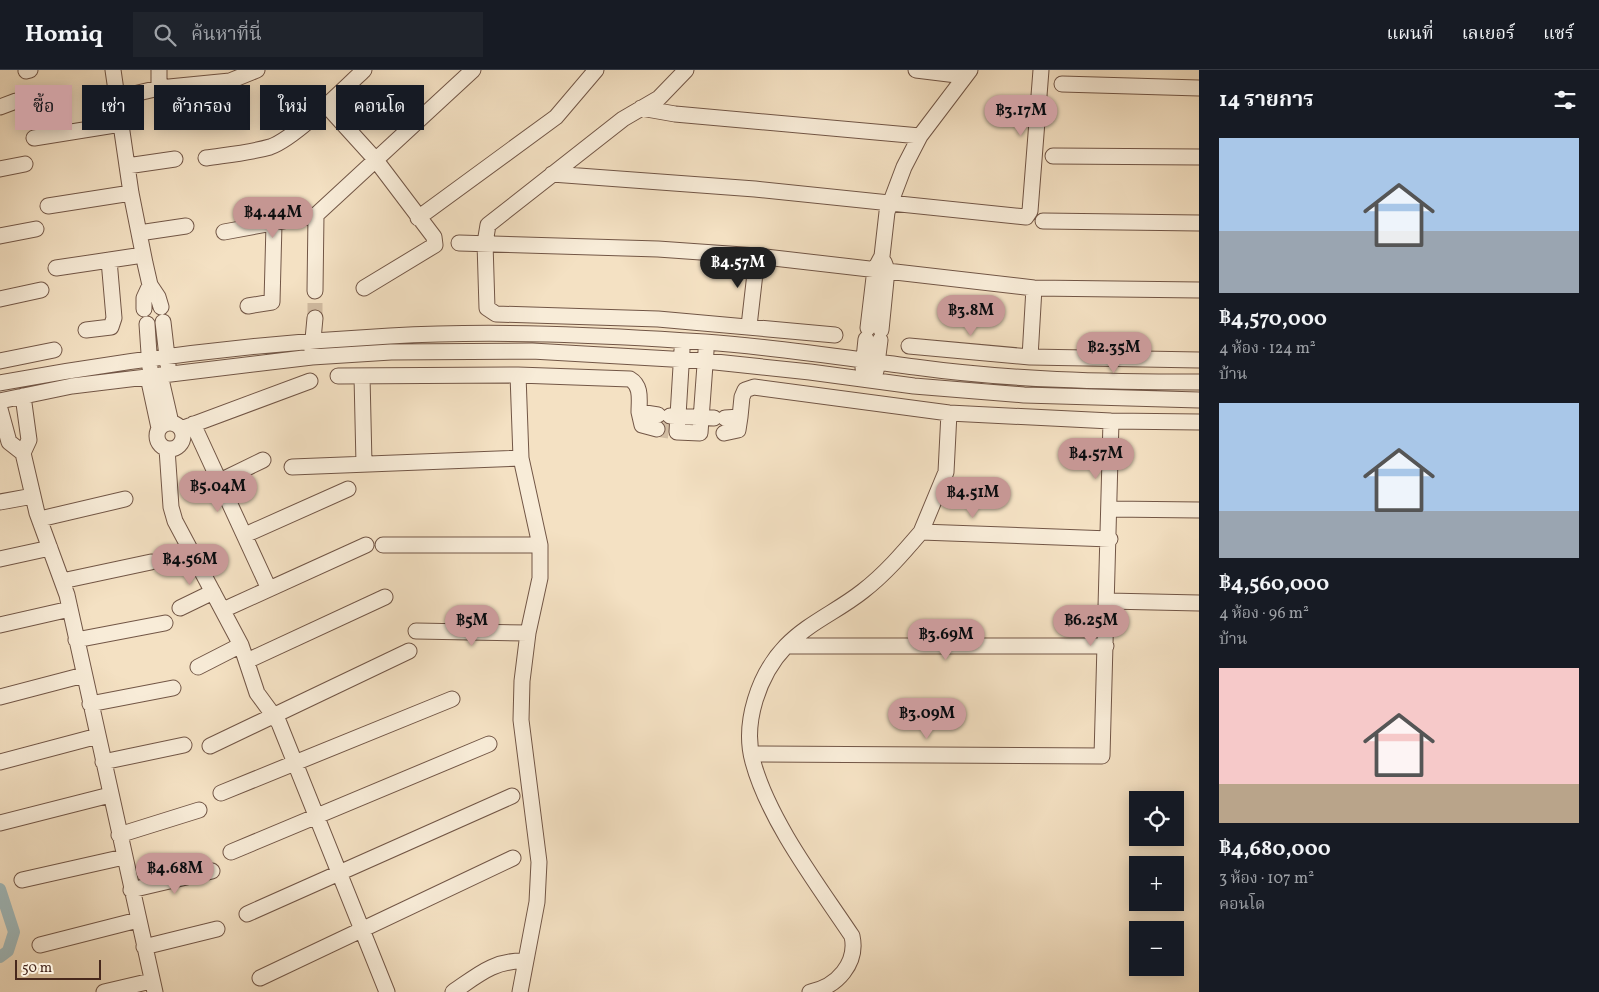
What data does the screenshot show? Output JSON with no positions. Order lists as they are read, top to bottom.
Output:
{
  "scale_bar": "50 m",
  "page": {
    "header": "Homiq",
    "search": "ค้นหาที่นี่",
    "nav": ["แผนที่", "เลเยอร์", "แชร์"],
    "heading": "14 รายการ",
    "chip": [
      "ซื้อ",
      "เช่า",
      "ตัวกรอง",
      "ใหม่",
      "คอนโด"
    ],
    "price": [
      "฿3.17M",
      "฿4.44M",
      "฿4.57M",
      "฿3.8M",
      "฿2.35M",
      "฿4.57M",
      "฿5.04M",
      "฿4.51M",
      "฿4.56M",
      "฿5M",
      "฿6.25M",
      "฿3.69M",
      "฿3.09M",
      "฿4.68M"
    ],
    "list": [
      {
        "name": "฿4,570,000",
        "note": "4 ห้อง · 124 m² · บ้าน"
      },
      {
        "name": "฿4,560,000",
        "note": "4 ห้อง · 96 m² · บ้าน"
      },
      {
        "name": "฿4,680,000",
        "note": "3 ห้อง · 107 m² · คอนโด"
      }
    ],
    "map_buttons": ["+", "−"],
    "scale": "50 m"
  }
}
